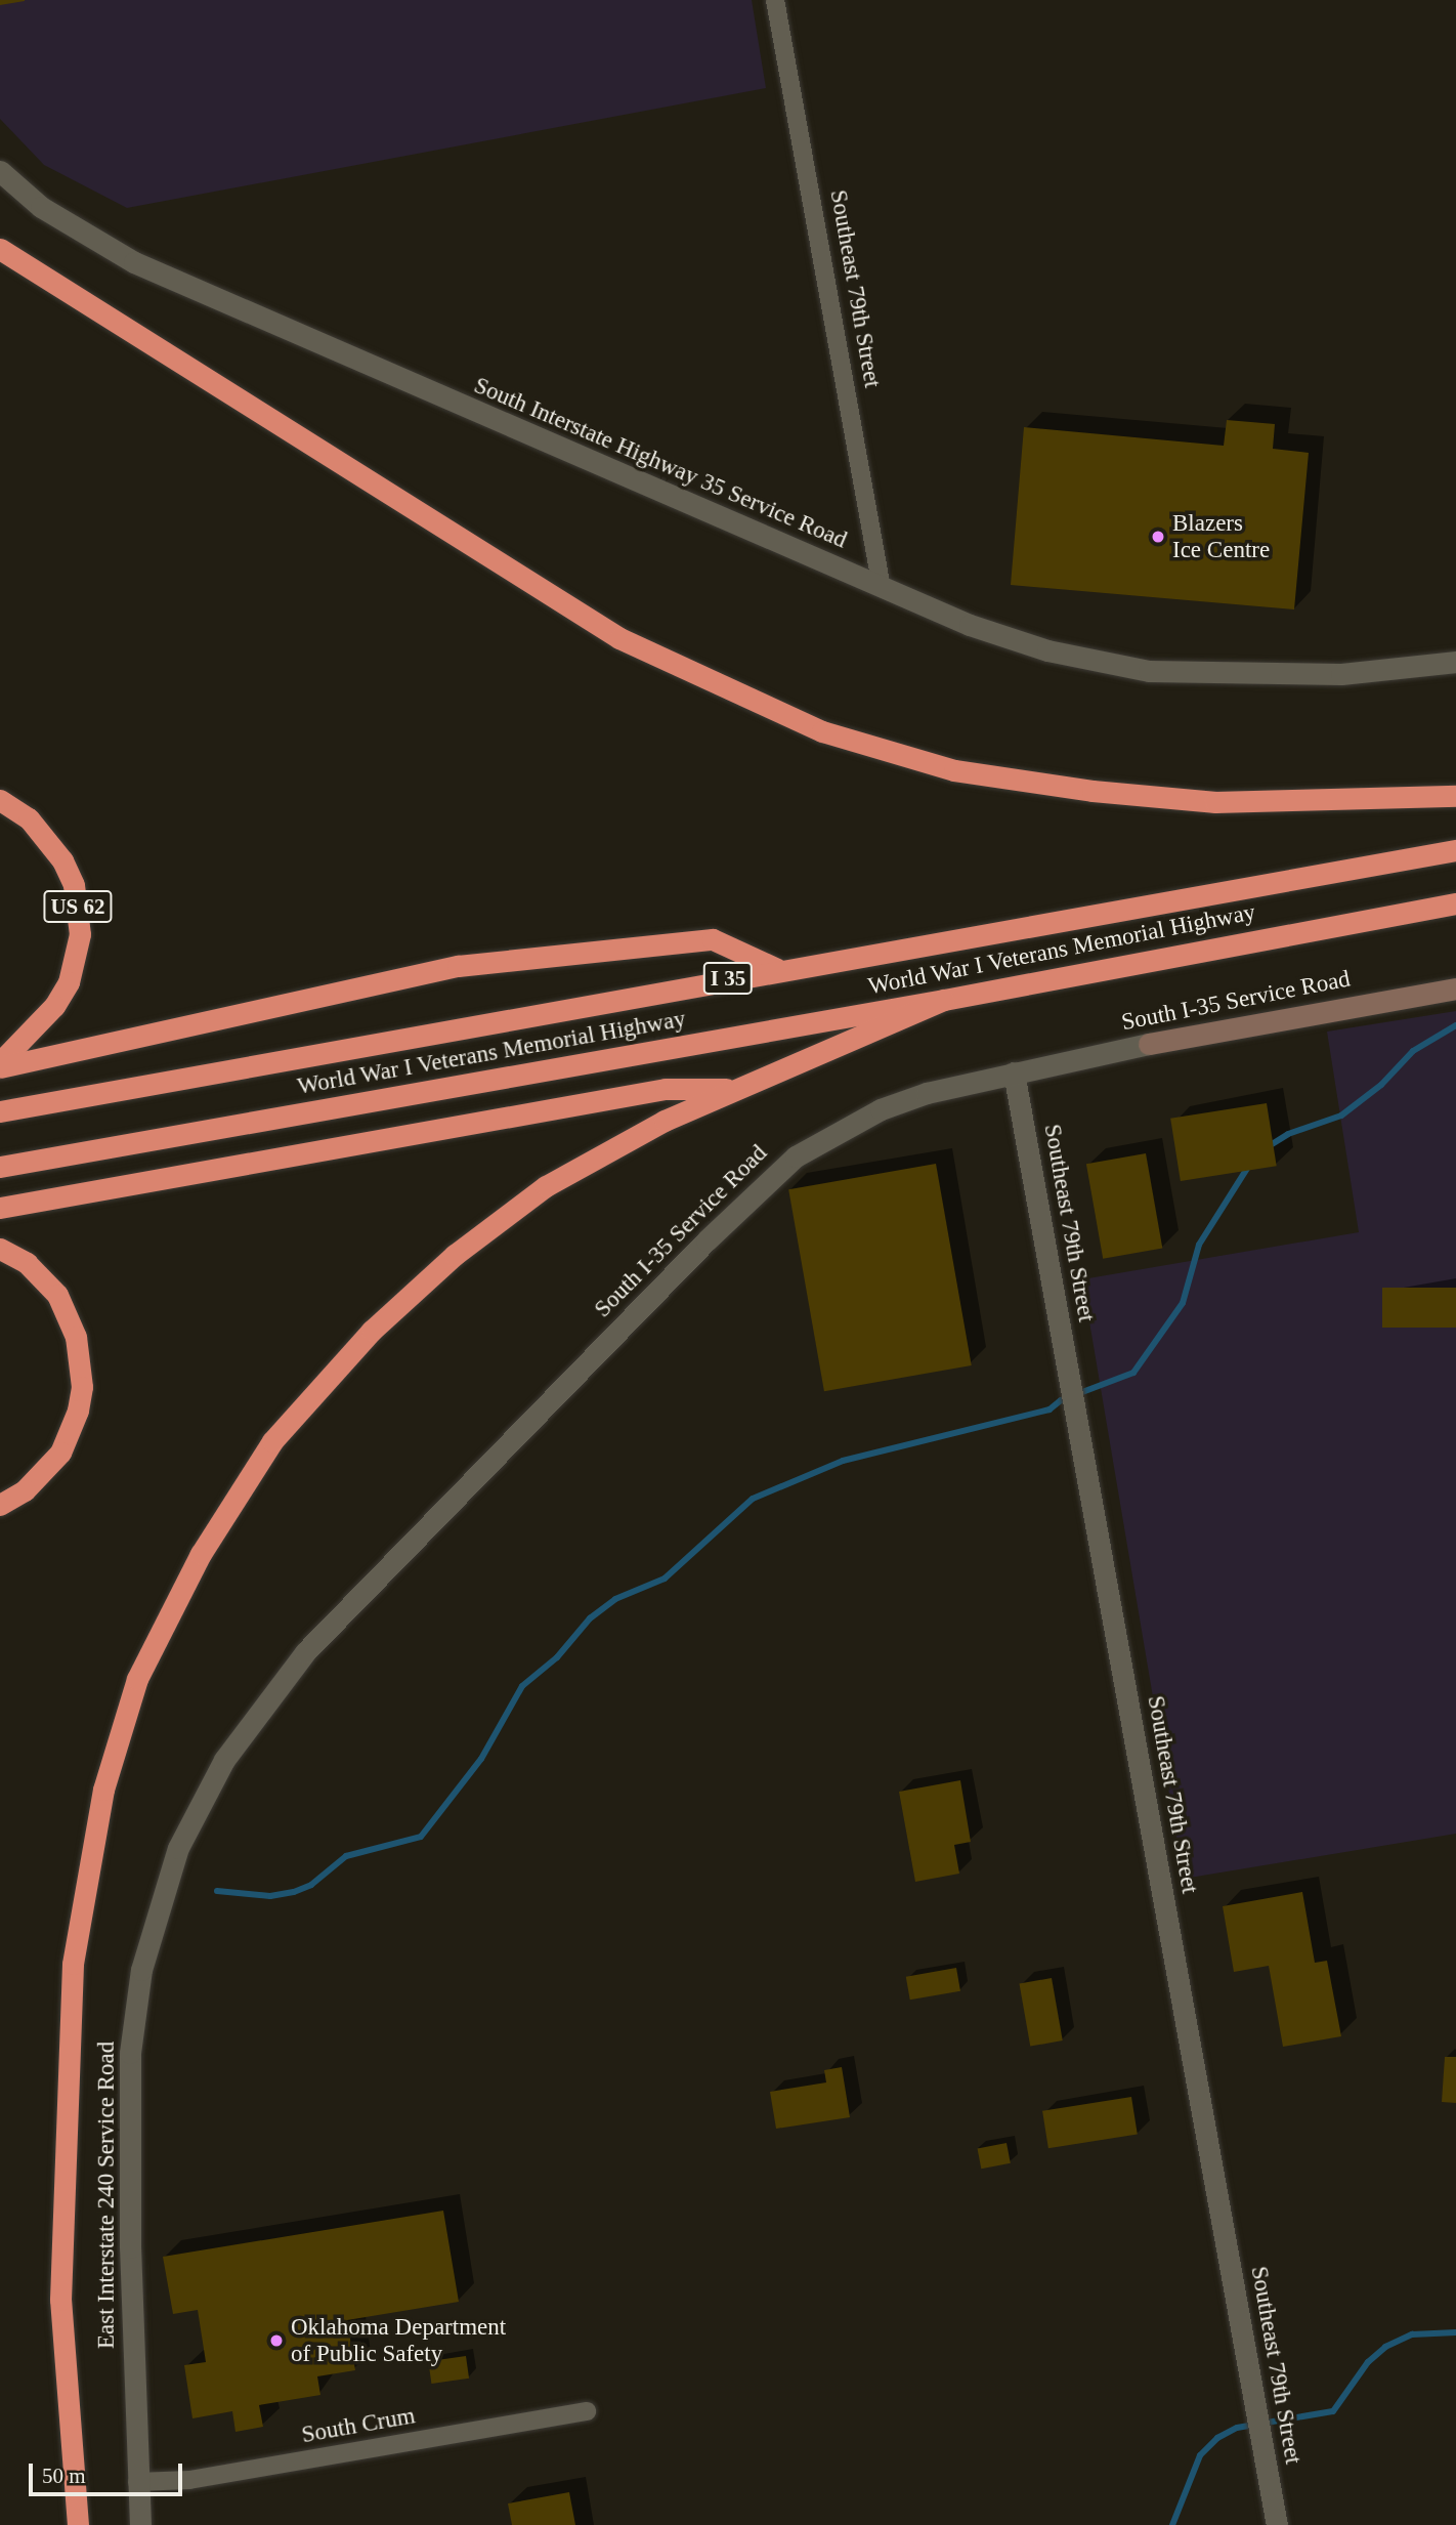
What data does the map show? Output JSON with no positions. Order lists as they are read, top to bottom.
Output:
{
  "streets": {
    "highway": ["US 62", "World War I Veterans Memorial Highway", "I 35"],
    "main road": ["South I-35 Service Road"],
    "street": [
      "Southeast 79th Street",
      "South Interstate Highway 35 Service Road",
      "East Interstate 240 Service Road",
      "South Crum"
    ]
  },
  "crossings": [
    ["Southeast 79th Street", "South Interstate Highway 35 Service Road"],
    ["Southeast 79th Street", "South I-35 Service Road"],
    ["South I-35 Service Road", "East Interstate 240 Service Road"],
    ["East Interstate 240 Service Road", "South Crum"]
  ],
  "places": ["Blazers Ice Centre", "Oklahoma Department of Public Safety"],
  "scale_bar": "50 m"
}
